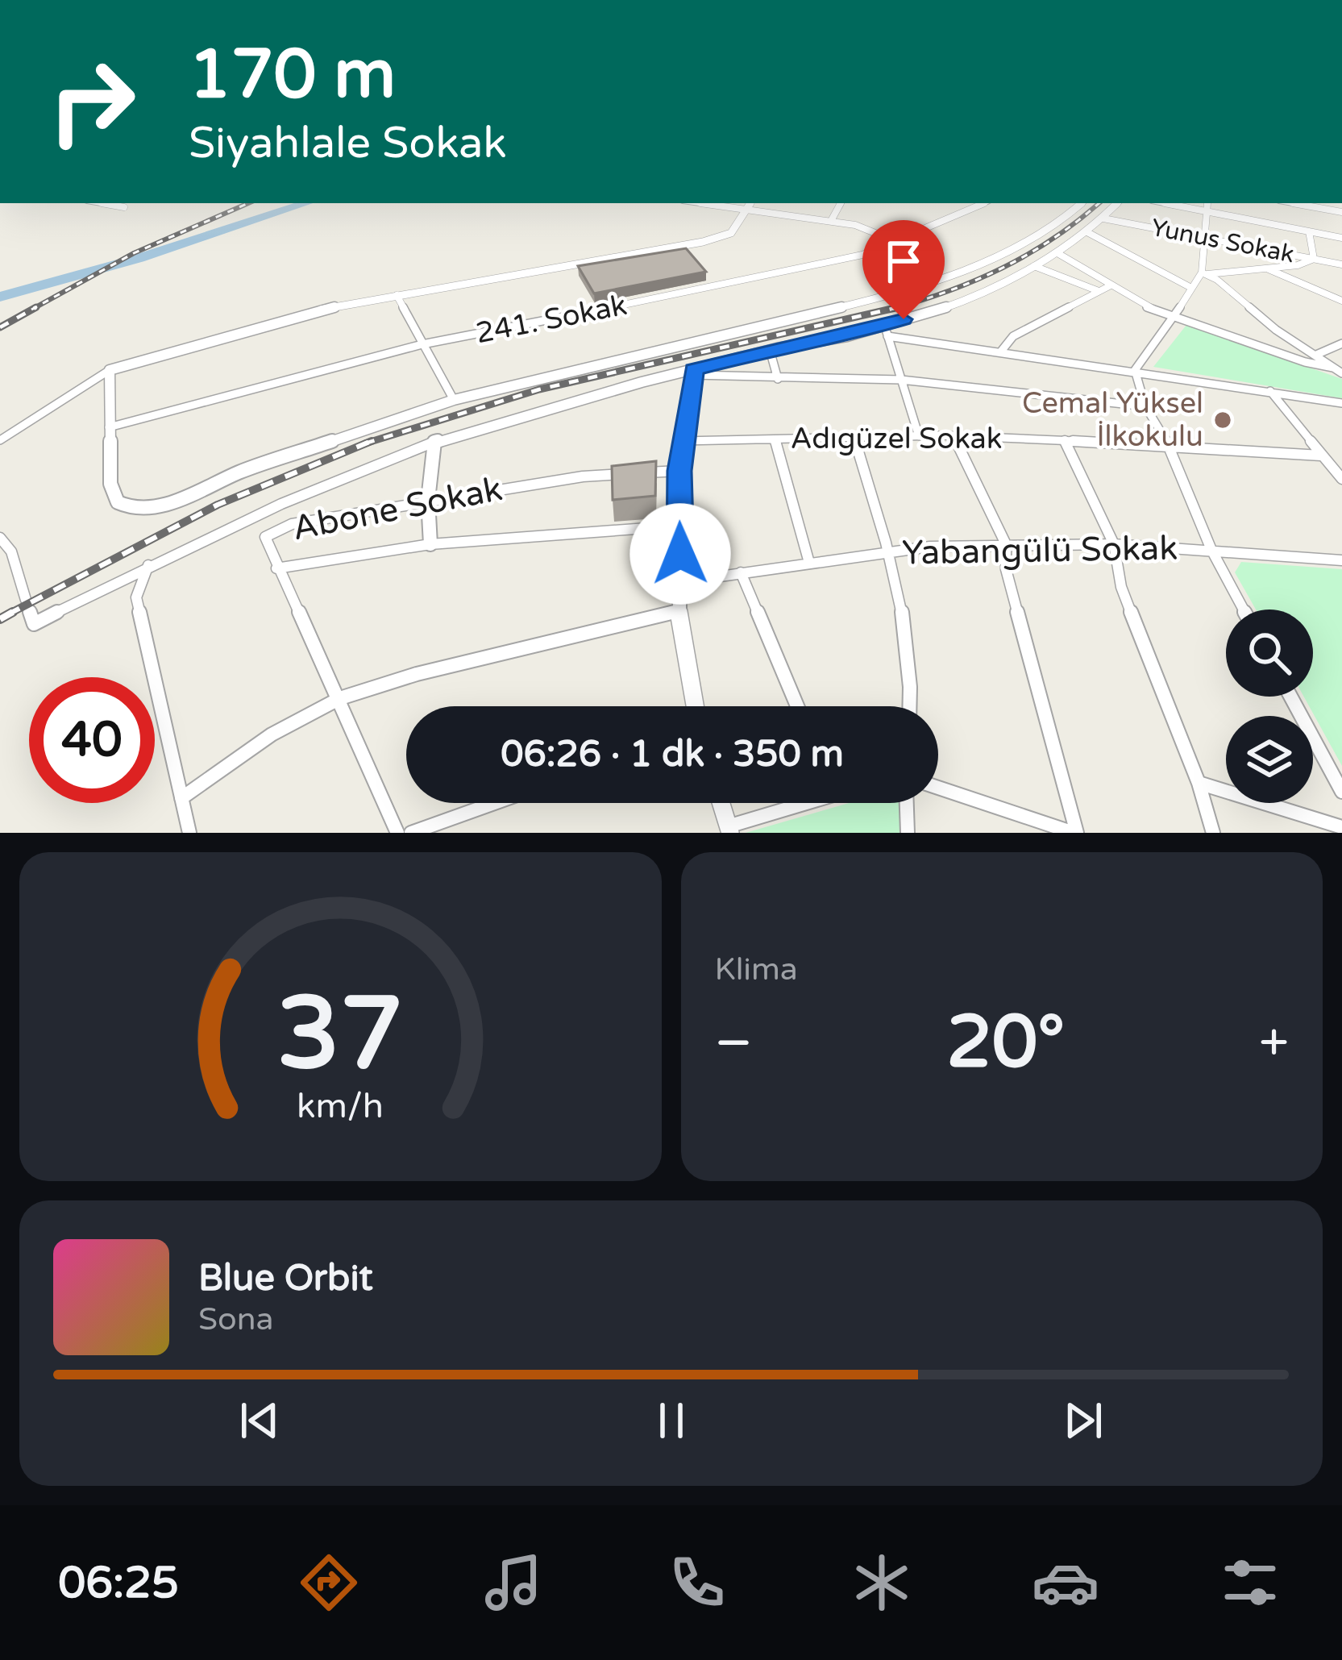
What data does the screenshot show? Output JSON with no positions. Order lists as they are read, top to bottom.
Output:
{
  "streets": {
    "street": [
      "Yunus Sokak",
      "241. Sokak",
      "Adıgüzel Sokak",
      "Abone Sokak",
      "Yabangülü Sokak"
    ]
  },
  "places": ["Cemal Yüksel İlkokulu"],
  "page": {
    "turn": ["170 m", "Siyahlale Sokak"],
    "limit": "40",
    "trip": "06:26 · 1 dk · 350 m",
    "tile": "Klima",
    "heat": ["−", "20°", "+"],
    "song": ["Blue Orbit", "Sona"],
    "tabs": "06:25",
    "gauge": ["37", "km/h"]
  }
}
